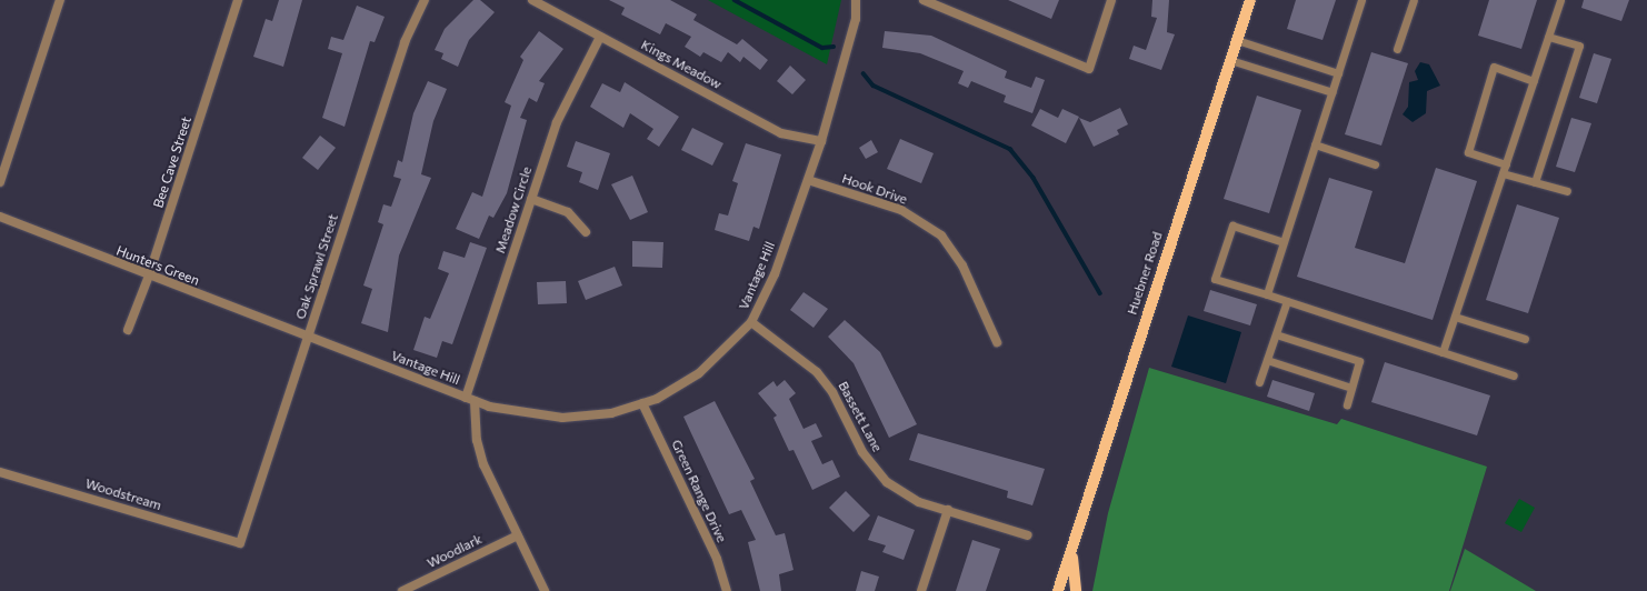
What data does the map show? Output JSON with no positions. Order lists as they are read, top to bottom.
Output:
{
  "streets": {
    "main road": ["Huebner Road"],
    "street": [
      "Kings Meadow",
      "Bee Cave Street",
      "Hook Drive",
      "Meadow Circle",
      "Hunters Green",
      "Oak Sprawl Street",
      "Vantage Hill",
      "Bassett Lane",
      "Green Range Drive",
      "Woodstream",
      "Woodlark"
    ]
  },
  "crossings": [
    ["Kings Meadow", "Meadow Circle"],
    ["Kings Meadow", "Vantage Hill"],
    ["Bee Cave Street", "Hunters Green"],
    ["Hook Drive", "Vantage Hill"],
    ["Meadow Circle", "Vantage Hill"],
    ["Meadow Circle", "Woodlark"],
    ["Hunters Green", "Oak Sprawl Street"],
    ["Hunters Green", "Vantage Hill"],
    ["Oak Sprawl Street", "Vantage Hill"],
    ["Oak Sprawl Street", "Woodstream"],
    ["Vantage Hill", "Bassett Lane"],
    ["Vantage Hill", "Green Range Drive"]
  ]
}
